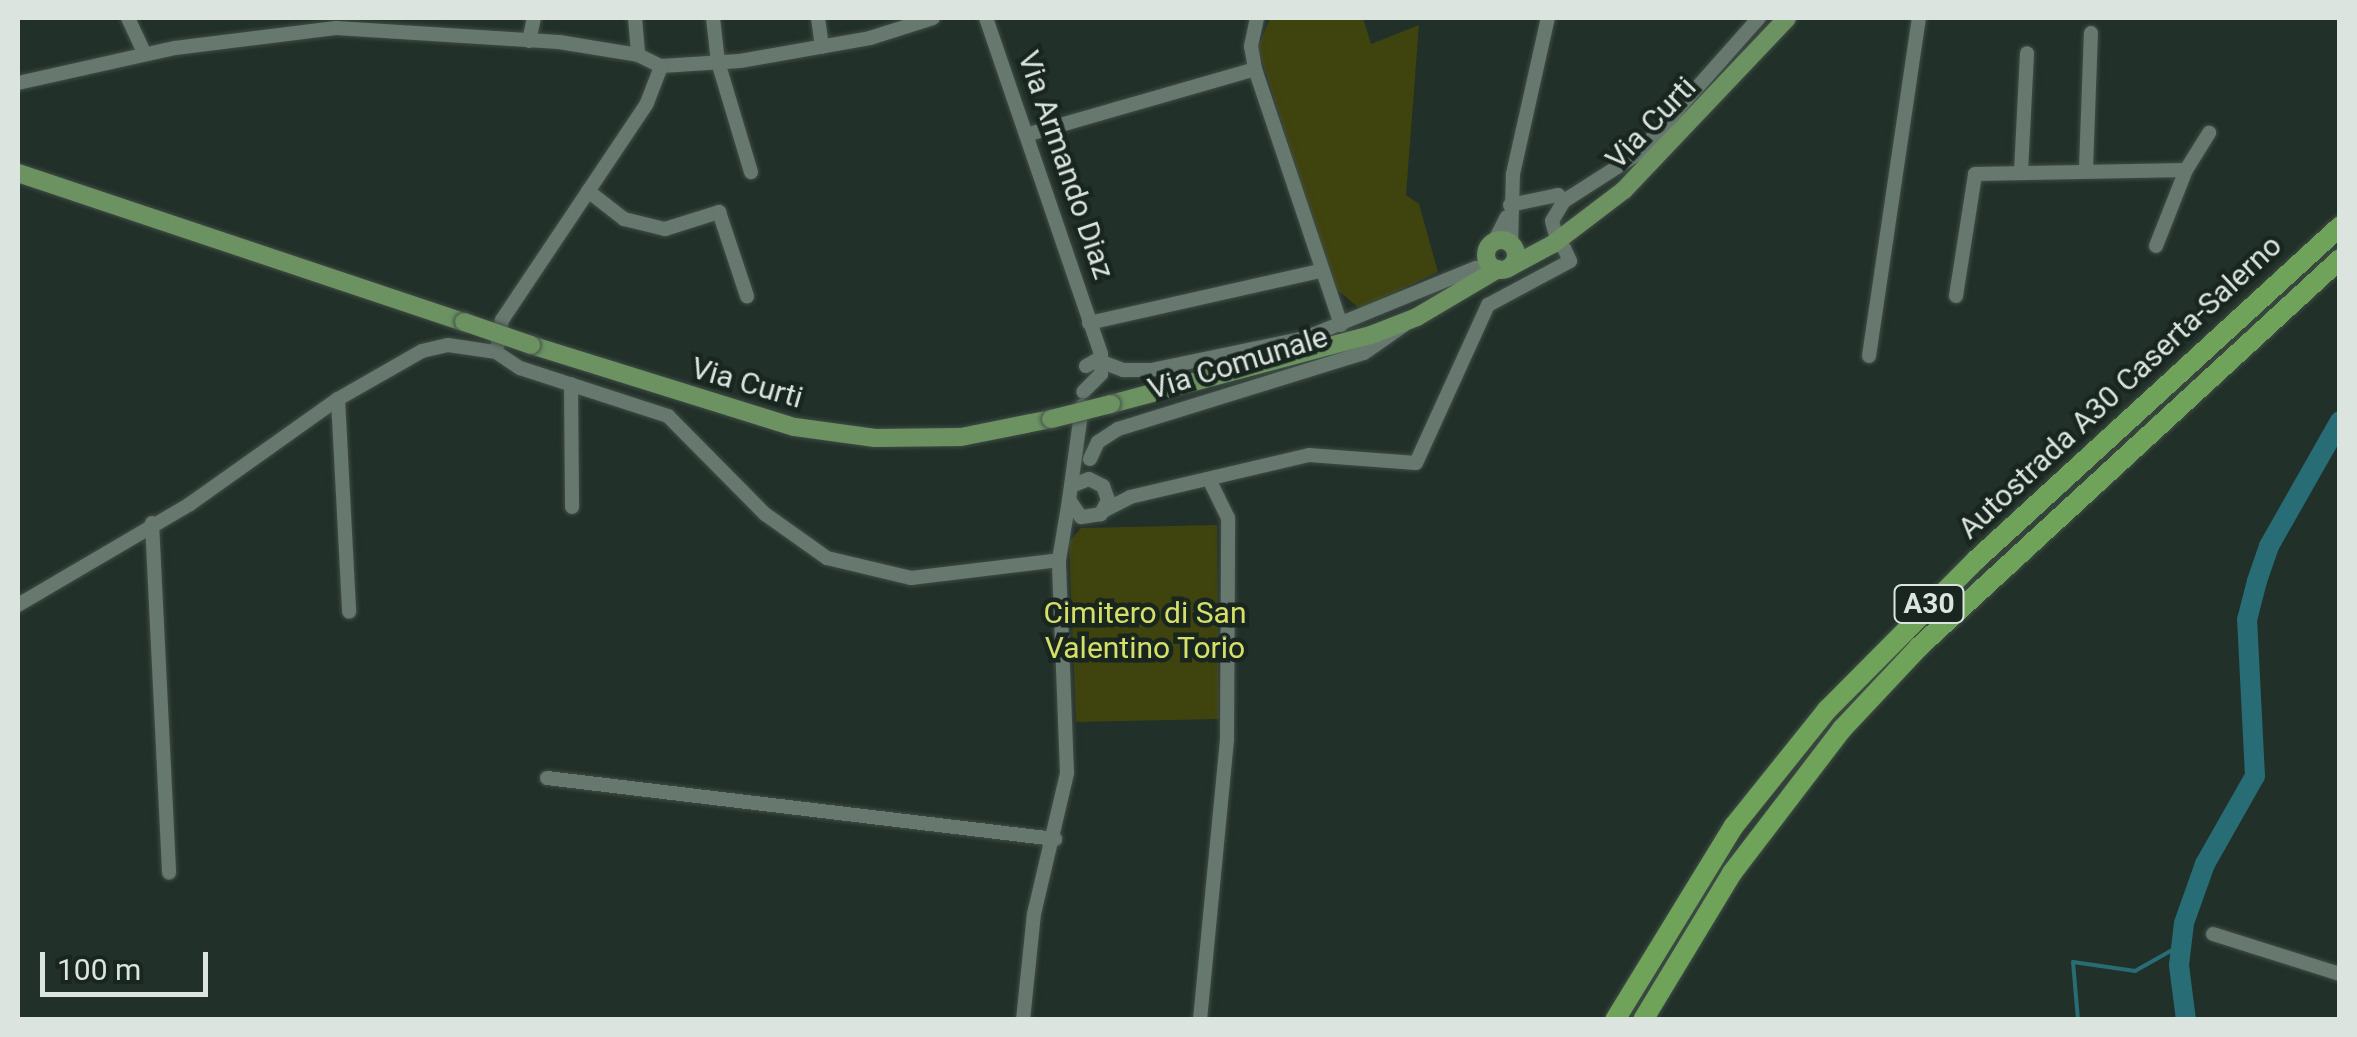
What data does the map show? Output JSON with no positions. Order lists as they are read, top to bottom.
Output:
{
  "streets": {
    "highway": ["Autostrada A30 Caserta-Salerno", "A30"],
    "main road": ["Via Curti"],
    "street": ["Via Armando Diaz", "Via Comunale"]
  },
  "crossings": [
    ["Via Curti", "Via Armando Diaz"],
    ["Via Curti", "Via Comunale"]
  ],
  "parks": ["Cimitero di San Valentino Torio"],
  "scale_bar": "100 m"
}
